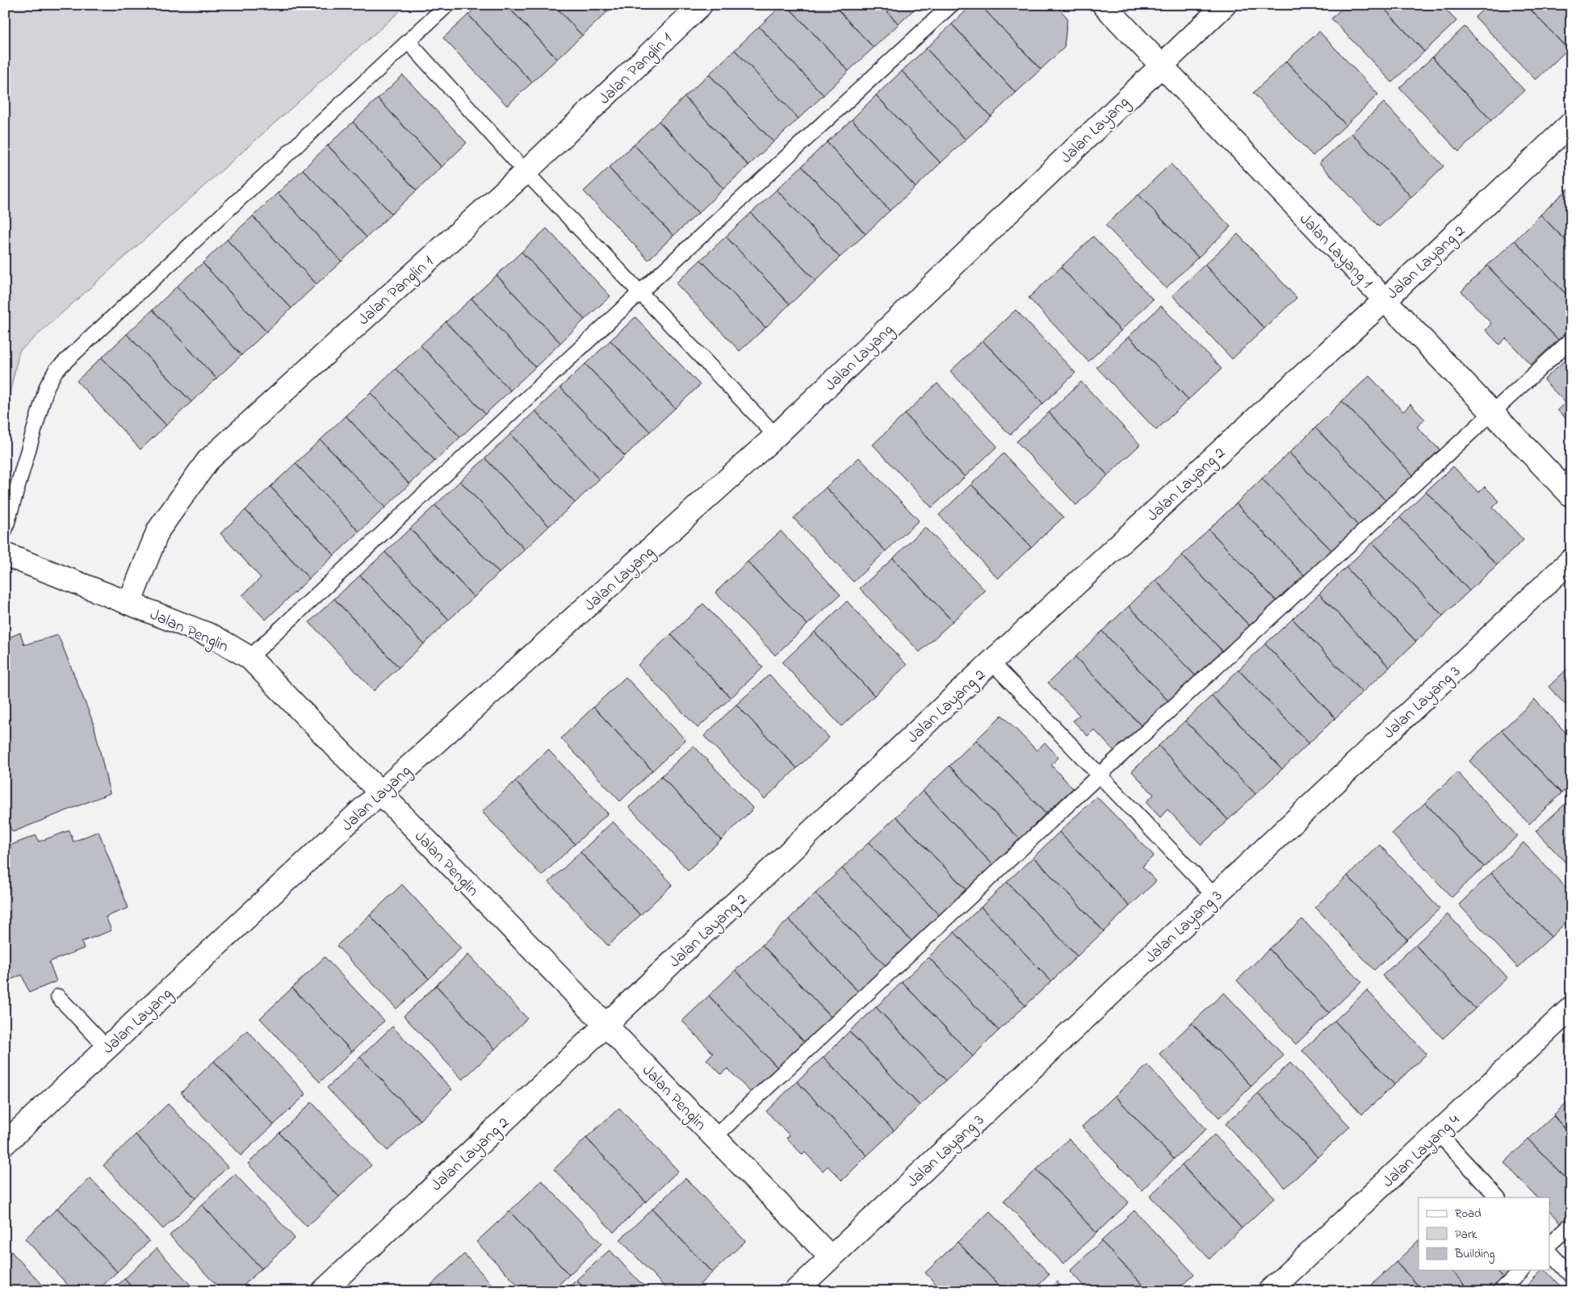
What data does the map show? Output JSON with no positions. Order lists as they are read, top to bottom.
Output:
{
  "streets": {
    "street": [
      "Jalan Panglin 1",
      "Jalan Layang",
      "Jalan Layang 1",
      "Jalan Layang 2",
      "Jalan Penglin",
      "Jalan Layang 3",
      "Jalan Layang 4"
    ]
  },
  "crossings": [
    ["Jalan Panglin 1", "Jalan Penglin"],
    ["Jalan Layang", "Jalan Layang 1"],
    ["Jalan Layang", "Jalan Penglin"],
    ["Jalan Layang 1", "Jalan Layang 2"],
    ["Jalan Layang 2", "Jalan Penglin"],
    ["Jalan Penglin", "Jalan Layang 3"]
  ],
  "legend": ["Road", "Park", "Building"]
}
